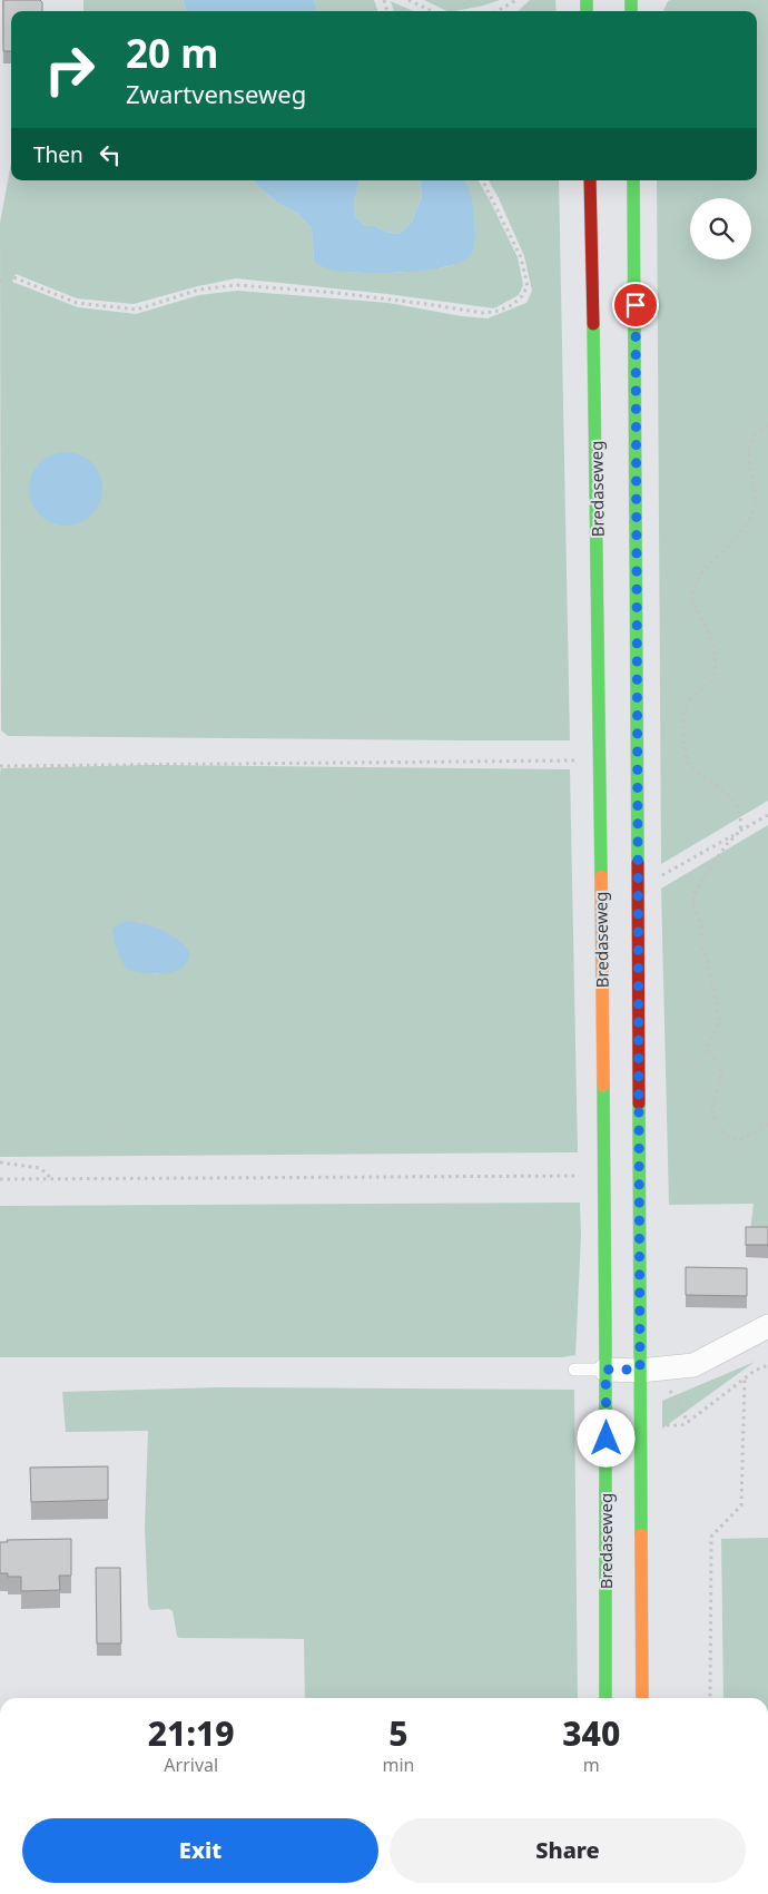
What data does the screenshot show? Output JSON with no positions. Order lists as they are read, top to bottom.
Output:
{
  "streets": {
    "main road": ["Bredaseweg"]
  },
  "page": {
    "turn": ["20 m", "Zwartvenseweg"],
    "then": "Then",
    "eta": [
      "21:19",
      "Arrival",
      "5",
      "min",
      "340",
      "m"
    ],
    "buttons": ["Exit", "Share"]
  }
}
